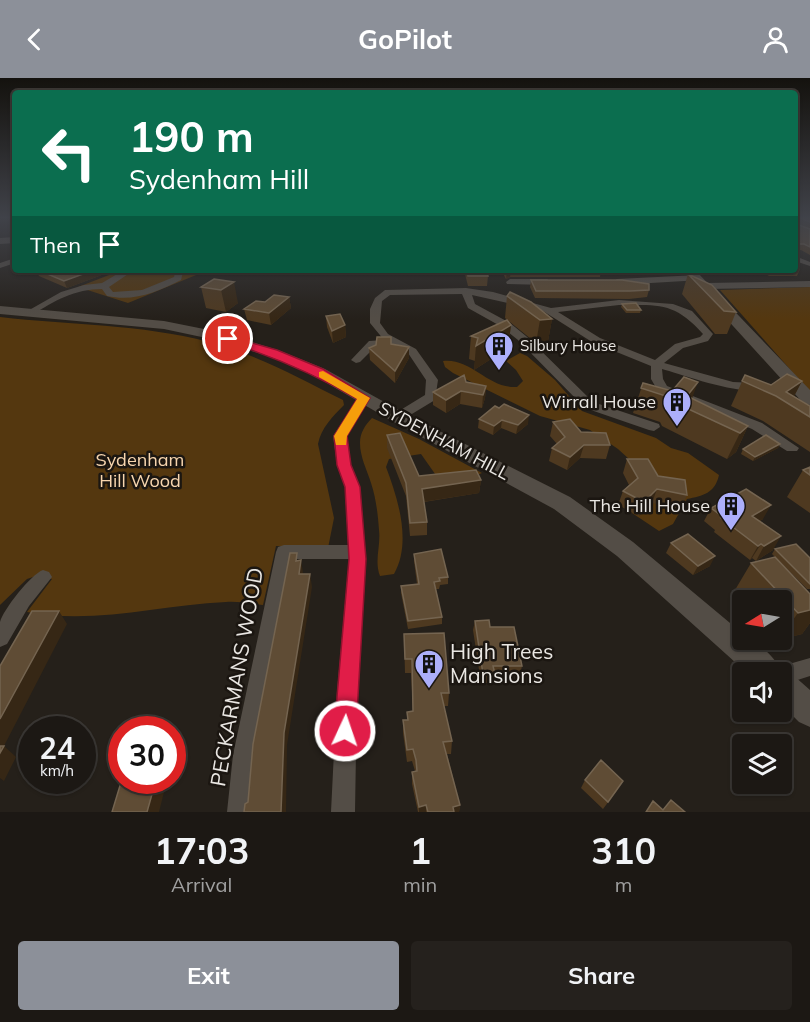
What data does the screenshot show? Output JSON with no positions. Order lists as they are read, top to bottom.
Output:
{
  "streets": {
    "street": ["SYDENHAM HILL", "PECKARMANS WOOD"]
  },
  "parks": ["Sydenham Hill Wood"],
  "places": {
    "building": [
      "Silbury House",
      "Wirrall House",
      "The Hill House",
      "High Trees Mansions"
    ]
  },
  "north": "left",
  "page": {
    "header": "GoPilot",
    "turn": ["190 m", "Sydenham Hill"],
    "then": "Then",
    "speed": "24 km/h",
    "limit": "30",
    "eta": [
      "17:03",
      "Arrival",
      "1",
      "min",
      "310",
      "m"
    ],
    "buttons": ["Exit", "Share"]
  }
}
